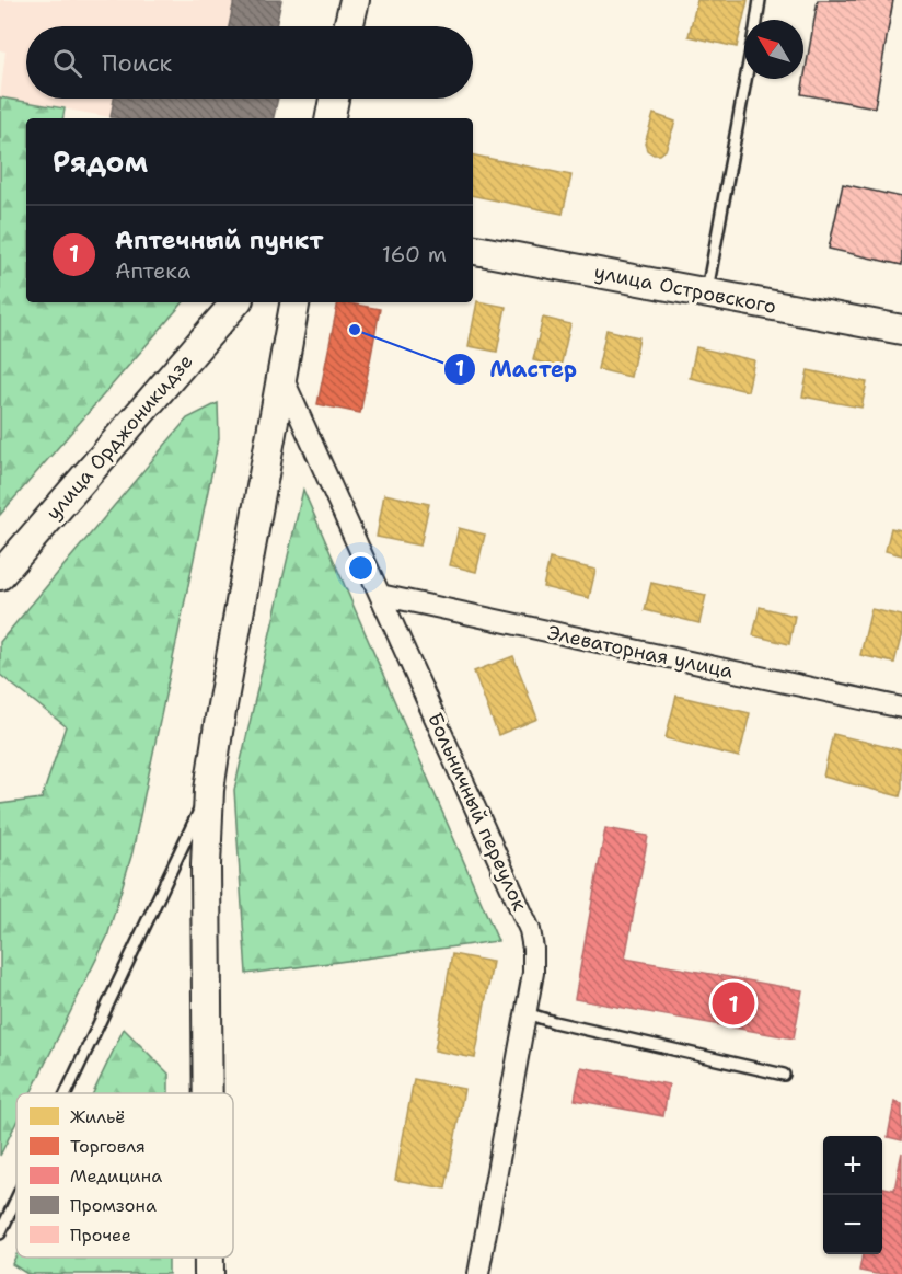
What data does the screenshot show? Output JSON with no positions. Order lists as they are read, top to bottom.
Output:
{
  "streets": {
    "street": [
      "улица Островского",
      "улица Орджоникидзе",
      "Элеваторная улица",
      "Больничный переулок"
    ]
  },
  "crossings": [
    ["Элеваторная улица", "Больничный переулок"]
  ],
  "places": ["Мастер"],
  "legend": [
    "Жильё",
    "Торговля",
    "Медицина",
    "Промзона",
    "Прочее"
  ],
  "north": "top left",
  "page": {
    "search": "Поиск",
    "heading": "Рядом",
    "list": [
      {
        "mark": "1",
        "name": "Аптечный пункт",
        "note": "Аптека",
        "value": "160 m"
      }
    ],
    "pins": "1",
    "map_buttons": ["+", "−"]
  }
}
